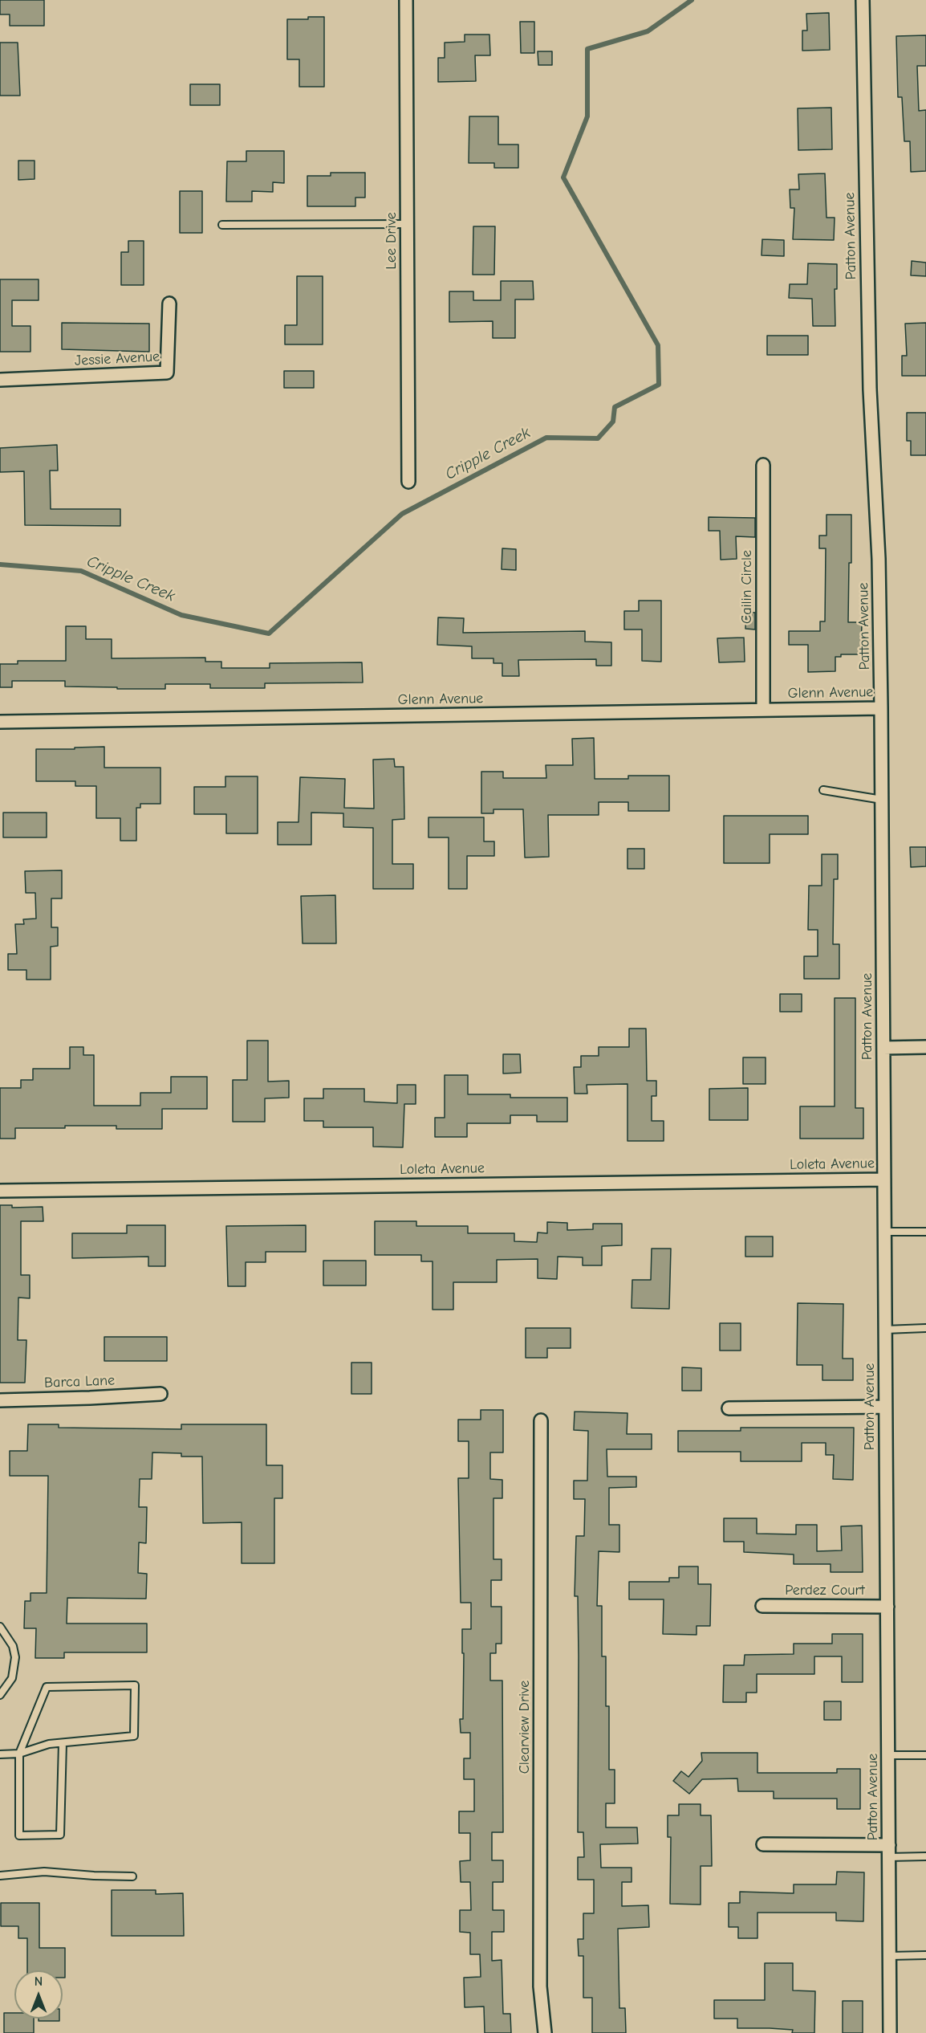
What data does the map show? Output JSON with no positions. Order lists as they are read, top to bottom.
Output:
{
  "streets": {
    "street": [
      "Patton Avenue",
      "Lee Drive",
      "Jessie Avenue",
      "Cailin Circle",
      "Glenn Avenue",
      "Loleta Avenue",
      "Barca Lane",
      "Perdez Court",
      "Clearview Drive"
    ]
  },
  "crossings": [
    ["Patton Avenue", "Glenn Avenue"],
    ["Patton Avenue", "Loleta Avenue"],
    ["Patton Avenue", "Perdez Court"],
    ["Cailin Circle", "Glenn Avenue"]
  ],
  "water": ["Cripple Creek"],
  "north": "top"
}
